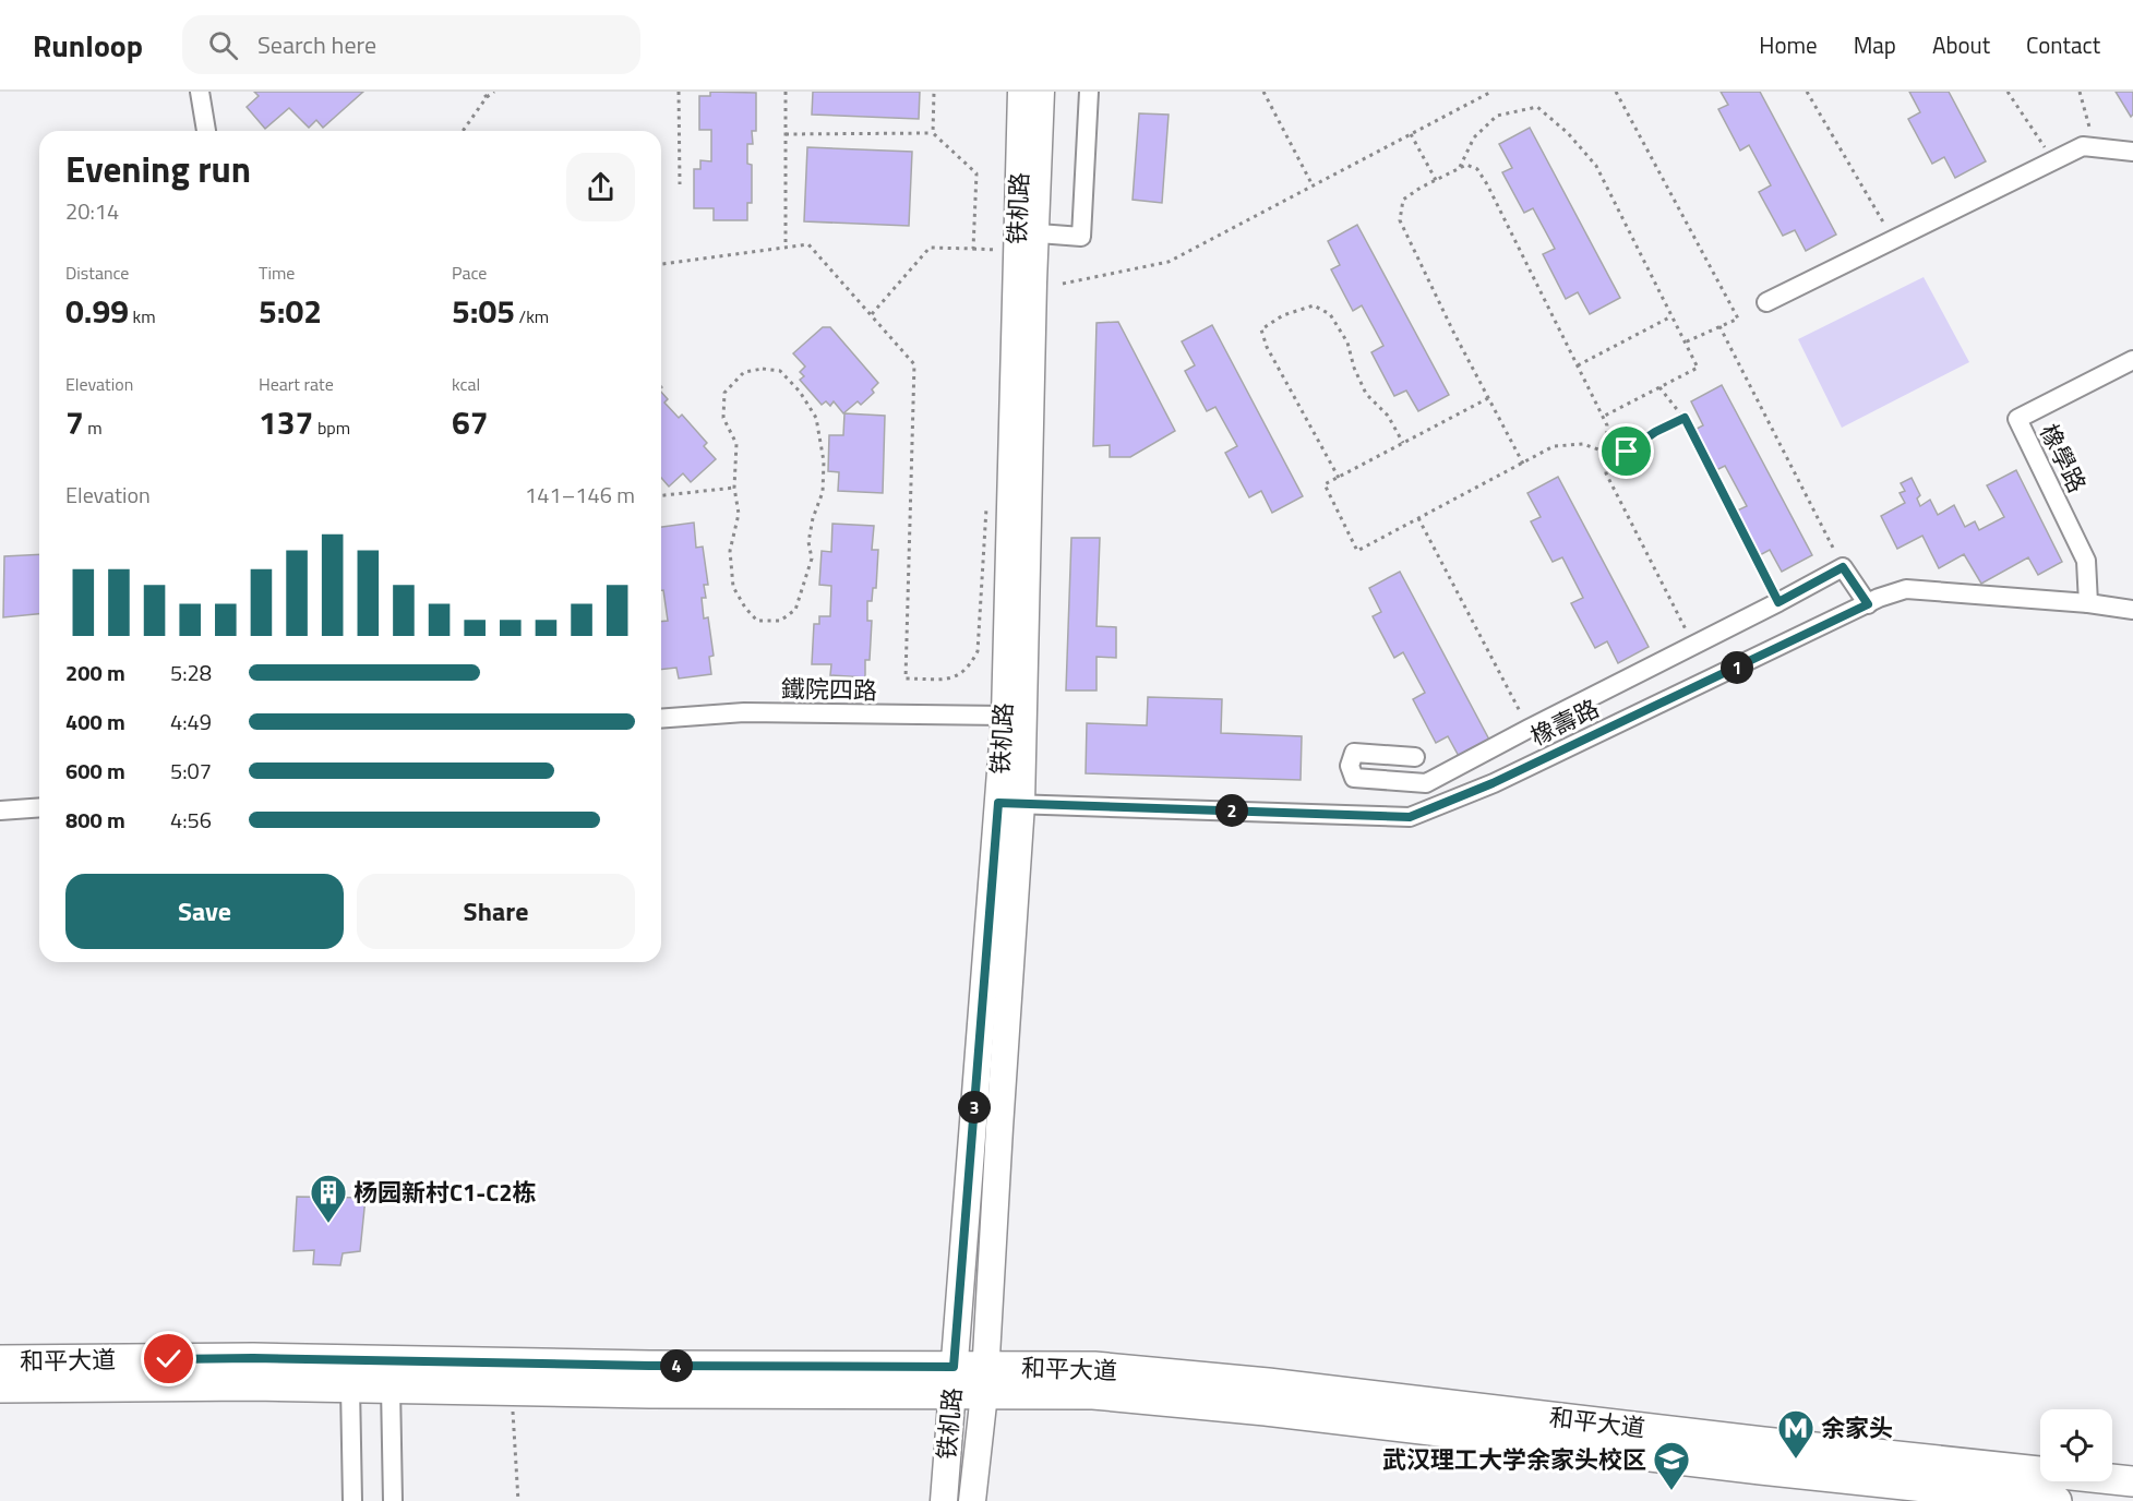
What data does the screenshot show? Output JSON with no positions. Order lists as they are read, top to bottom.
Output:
{
  "streets": {
    "main road": ["铁机路", "和平大道"],
    "street": ["橡學路", "鐵院四路", "橡壽路"]
  },
  "crossings": [
    ["铁机路", "鐵院四路"],
    ["铁机路", "橡壽路"],
    ["铁机路", "和平大道"],
    ["橡學路", "橡壽路"]
  ],
  "places": {
    "building": ["杨园新村C1-C2栋"],
    "metro station": ["余家头"],
    "school or university": ["武汉理工大学余家头校区"]
  },
  "page": {
    "header": "Runloop",
    "search": "Search here",
    "nav": [
      "Home",
      "Map",
      "About",
      "Contact"
    ],
    "heading": ["Evening run", "20:14"],
    "stats": [
      ["Distance", "0.99 km"],
      ["Time", "5:02"],
      ["Pace", "5:05 /km"],
      ["Elevation", "7 m"],
      ["Heart rate", "137 bpm"],
      ["kcal", "67"]
    ],
    "chart": ["Elevation", "141–146 m"],
    "list": [
      {
        "name": "200 m",
        "note": "5:28"
      },
      {
        "name": "400 m",
        "note": "4:49"
      },
      {
        "name": "600 m",
        "note": "5:07"
      },
      {
        "name": "800 m",
        "note": "4:56"
      }
    ],
    "pins": [
      "1",
      "2",
      "3",
      "4"
    ],
    "buttons": ["Save", "Share"]
  }
}
